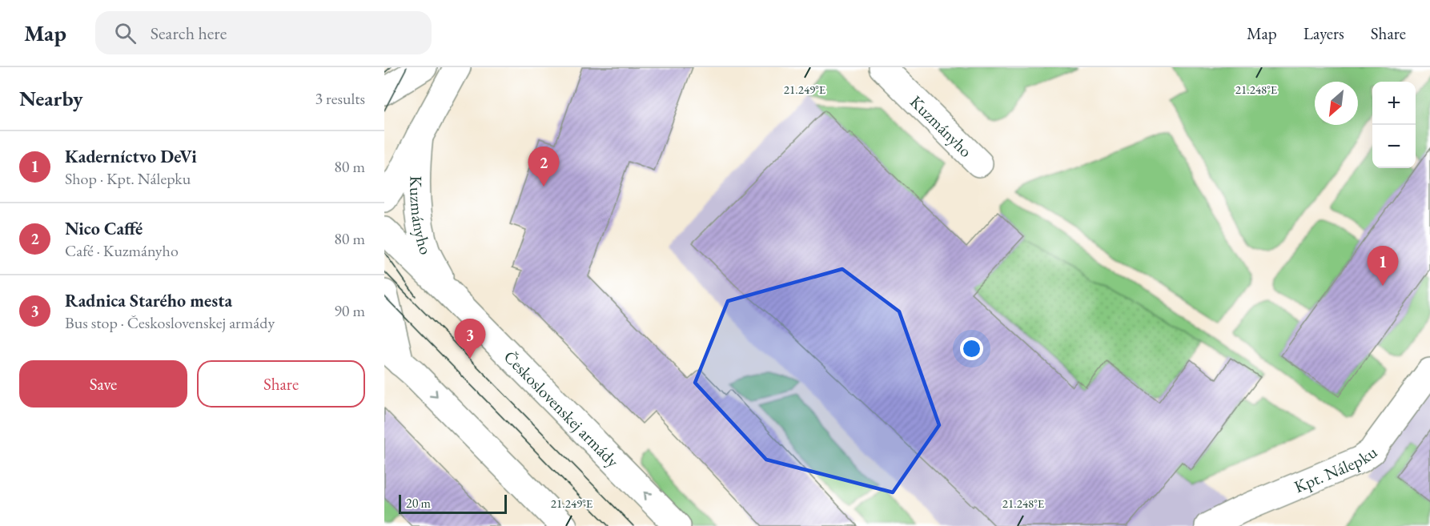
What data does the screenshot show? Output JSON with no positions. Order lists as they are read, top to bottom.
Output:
{
  "streets": {
    "street": ["Kuzmányho", "Československej armády", "Kpt. Nálepku"]
  },
  "crossings": [
    ["Kuzmányho", "Československej armády"]
  ],
  "scale_bar": "20 m",
  "north": "bottom left",
  "page": {
    "header": "Map",
    "search": "Search here",
    "nav": ["Map", "Layers", "Share"],
    "heading": ["Nearby", "3 results"],
    "map_buttons": ["+", "−"],
    "list": [
      {
        "mark": "1",
        "name": "Kaderníctvo DeVi",
        "note": "Shop · Kpt. Nálepku",
        "value": "80 m"
      },
      {
        "mark": "2",
        "name": "Nico Caffé",
        "note": "Café · Kuzmányho",
        "value": "80 m"
      },
      {
        "mark": "3",
        "name": "Radnica Starého mesta",
        "note": "Bus stop · Československej armády",
        "value": "90 m"
      }
    ],
    "pins": ["2", "1", "3"],
    "buttons": ["Save", "Share"],
    "scale": "20 m"
  },
  "coordinates": ["21.249°E", "21.248°E"]
}
